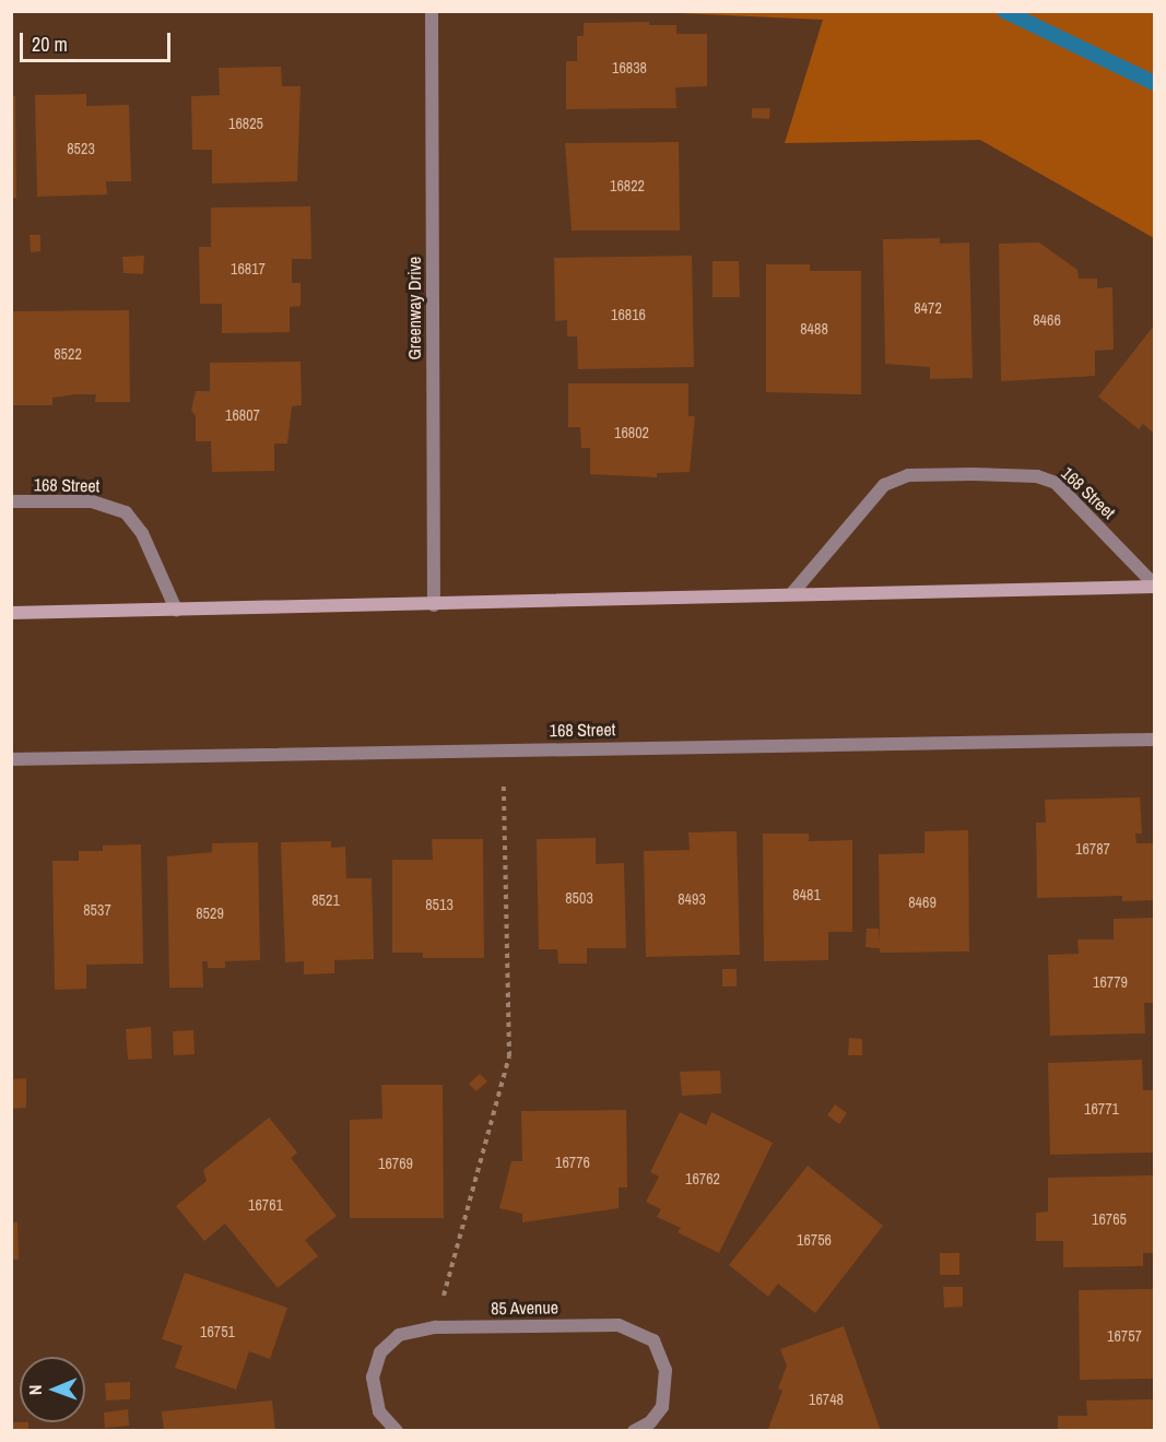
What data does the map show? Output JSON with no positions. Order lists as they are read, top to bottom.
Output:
{
  "streets": {
    "main road": ["168 Street"],
    "street": ["Greenway Drive", "85 Avenue"]
  },
  "crossings": [
    ["Greenway Drive", "168 Street"]
  ],
  "house_numbers": [
    "16838",
    "16825",
    "8523",
    "16822",
    "16817",
    "8472",
    "16816",
    "8466",
    "8488",
    "8522",
    "16807",
    "16802",
    "16787",
    "8481",
    "8503",
    "8493",
    "8521",
    "8469",
    "8513",
    "8537",
    "8529",
    "16779",
    "16771",
    "16776",
    "16769",
    "16762",
    "16761",
    "16765",
    "16756",
    "16751",
    "16757",
    "16748"
  ],
  "scale_bar": "20 m",
  "north": "left"
}
